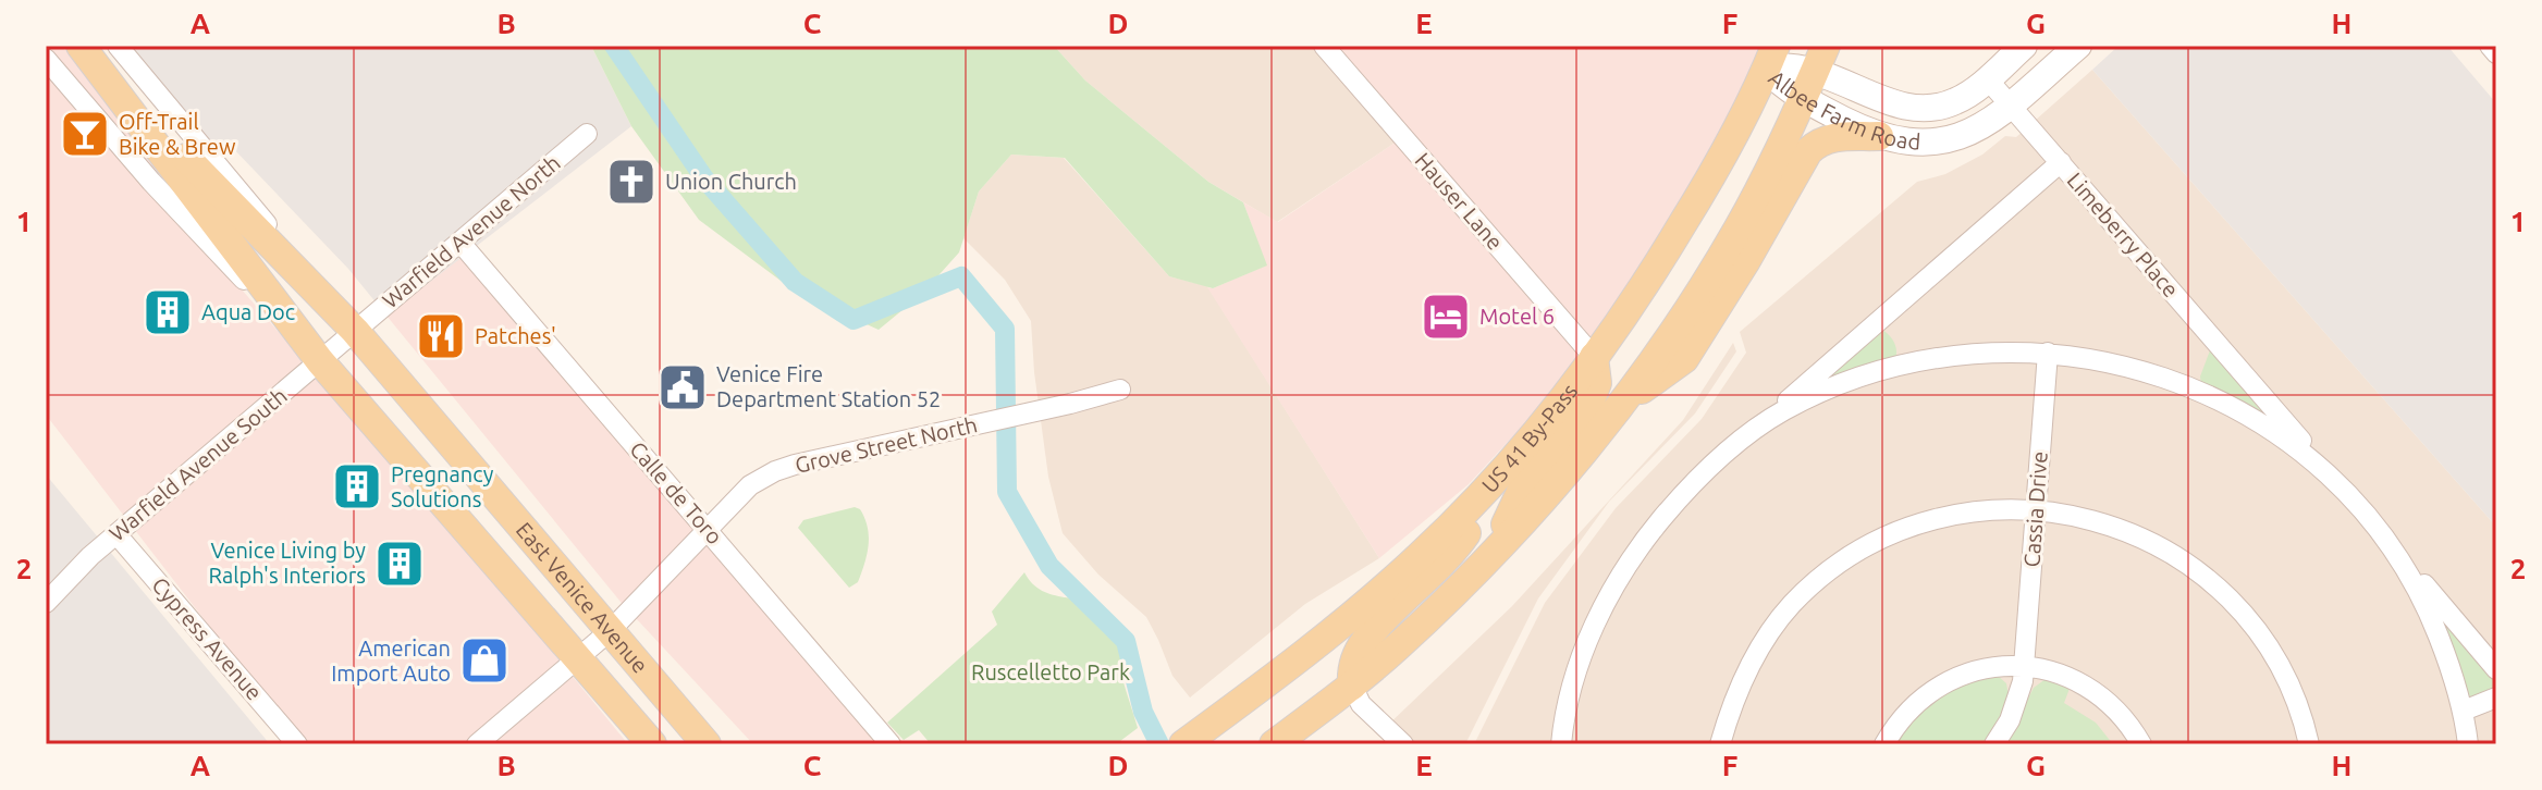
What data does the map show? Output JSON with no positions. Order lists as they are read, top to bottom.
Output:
{
  "streets": {
    "main road": ["Albee Farm Road", "US 41 By-Pass", "East Venice Avenue"],
    "street": [
      "Hauser Lane",
      "Warfield Avenue North",
      "Limeberry Place",
      "Grove Street North",
      "Warfield Avenue South",
      "Calle de Toro",
      "Cassia Drive",
      "Cypress Avenue"
    ]
  },
  "crossings": [
    ["Albee Farm Road", "US 41 By-Pass"],
    ["Hauser Lane", "US 41 By-Pass"],
    ["Warfield Avenue North", "Warfield Avenue South"],
    ["Warfield Avenue North", "Calle de Toro"],
    ["Warfield Avenue North", "East Venice Avenue"],
    ["Grove Street North", "Calle de Toro"],
    ["Grove Street North", "East Venice Avenue"],
    ["Warfield Avenue South", "East Venice Avenue"],
    ["Warfield Avenue South", "Cypress Avenue"]
  ],
  "parks": ["Ruscelletto Park"],
  "places": {
    "bar": ["Off-Trail Bike & Brew"],
    "church": ["Union Church"],
    "building": ["Aqua Doc", "Pregnancy Solutions", "Venice Living by Ralph's Interiors"],
    "hotel": ["Motel 6"],
    "restaurant": ["Patches'"],
    "public building": ["Venice Fire Department Station 52"],
    "shop": ["American Import Auto"]
  },
  "grid": {
    "columns": [
      "A",
      "B",
      "C",
      "D",
      "E",
      "F",
      "G",
      "H"
    ],
    "rows": ["1", "2"]
  }
}
